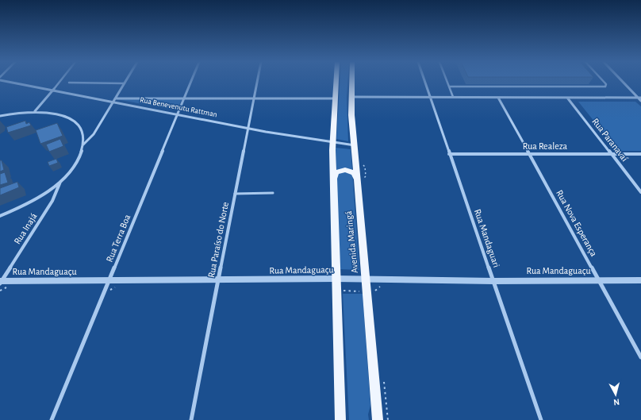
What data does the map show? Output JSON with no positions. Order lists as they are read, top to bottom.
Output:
{
  "streets": {
    "main road": ["Avenida Maringá"],
    "street": [
      "Rua Benevenutu Rattman",
      "Rua Paranavaí",
      "Rua Realeza",
      "Rua Nova Esperança",
      "Rua Inajá",
      "Rua Terra Boa",
      "Rua Mandaguari",
      "Rua Paraíso do Norte",
      "Rua Mandaguaçu"
    ]
  },
  "crossings": [
    ["Rua Benevenutu Rattman", "Rua Terra Boa"],
    ["Rua Benevenutu Rattman", "Rua Paraíso do Norte"],
    ["Rua Benevenutu Rattman", "Avenida Maringá"],
    ["Rua Paranavaí", "Rua Realeza"],
    ["Rua Realeza", "Rua Nova Esperança"],
    ["Rua Realeza", "Rua Mandaguari"],
    ["Rua Nova Esperança", "Rua Mandaguaçu"],
    ["Rua Inajá", "Rua Mandaguaçu"],
    ["Rua Terra Boa", "Rua Mandaguaçu"],
    ["Rua Mandaguari", "Rua Mandaguaçu"],
    ["Rua Paraíso do Norte", "Rua Mandaguaçu"],
    ["Avenida Maringá", "Rua Mandaguaçu"]
  ],
  "north": "bottom"
}
